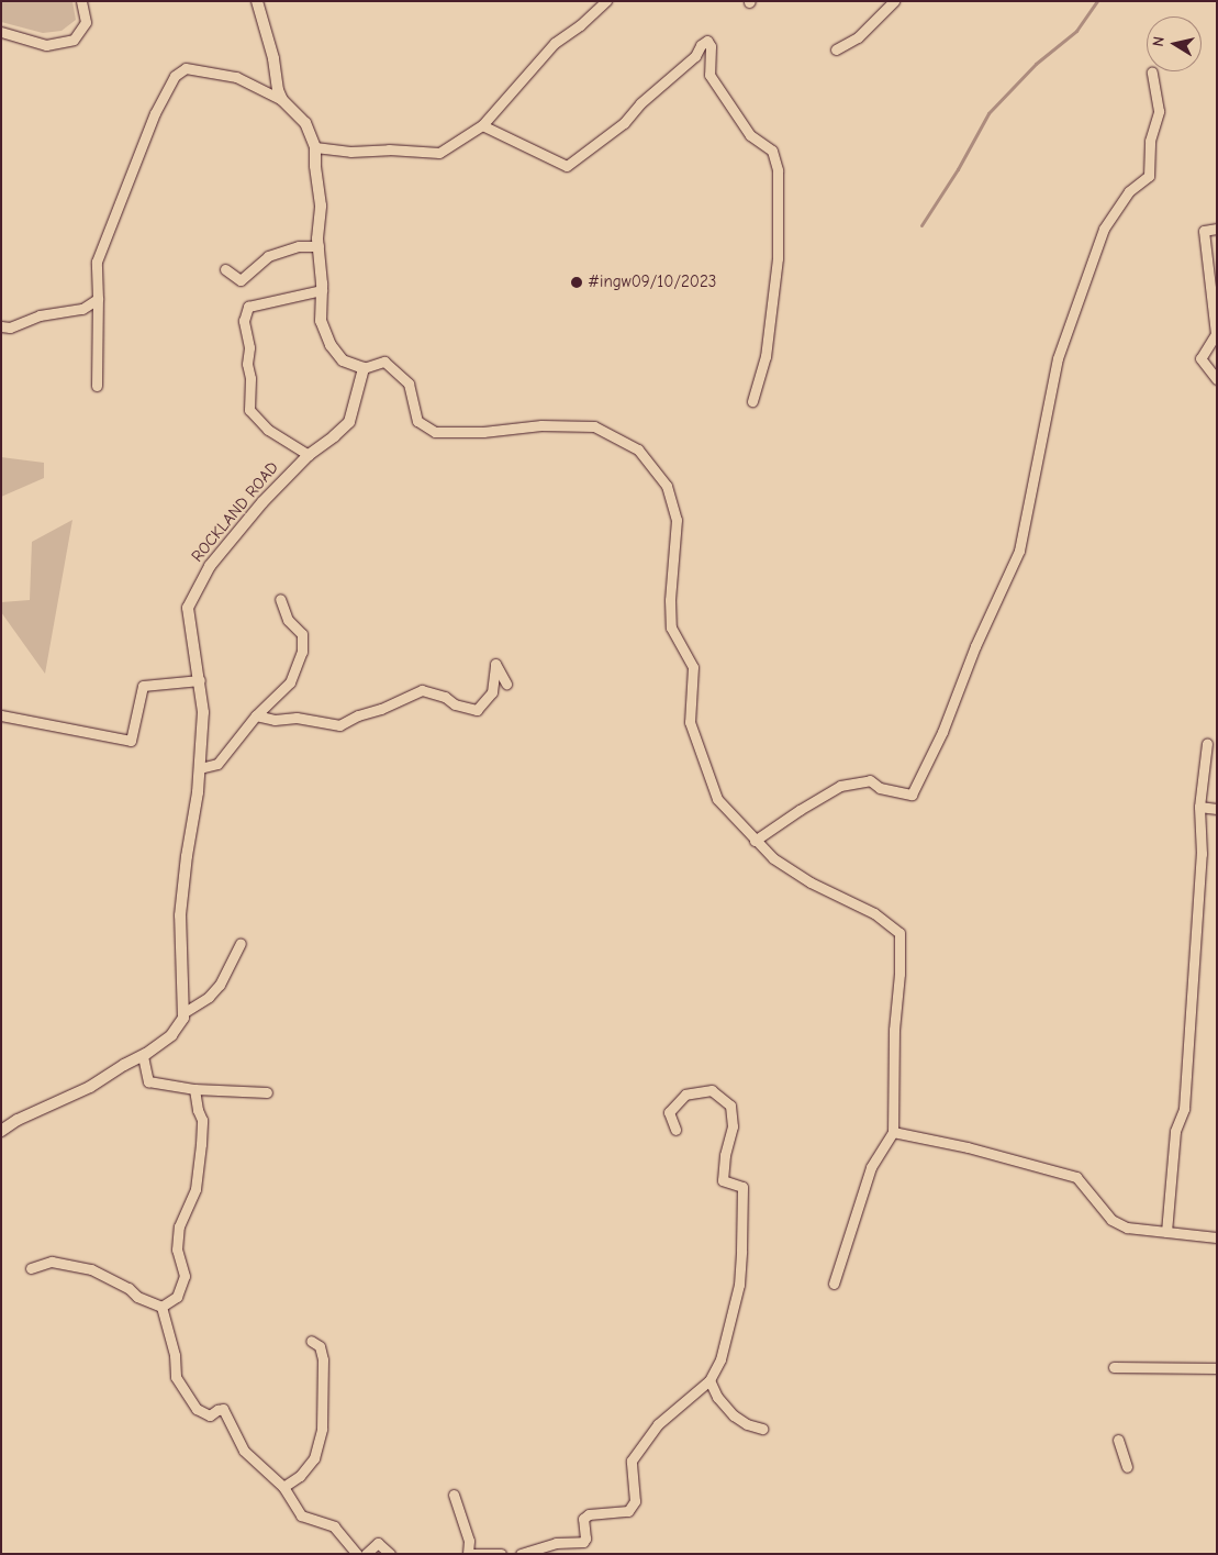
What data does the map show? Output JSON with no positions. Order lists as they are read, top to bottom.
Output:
{
  "streets": {
    "street": ["ROCKLAND ROAD"]
  },
  "places": ["#ingw09/10/2023"],
  "north": "left"
}
